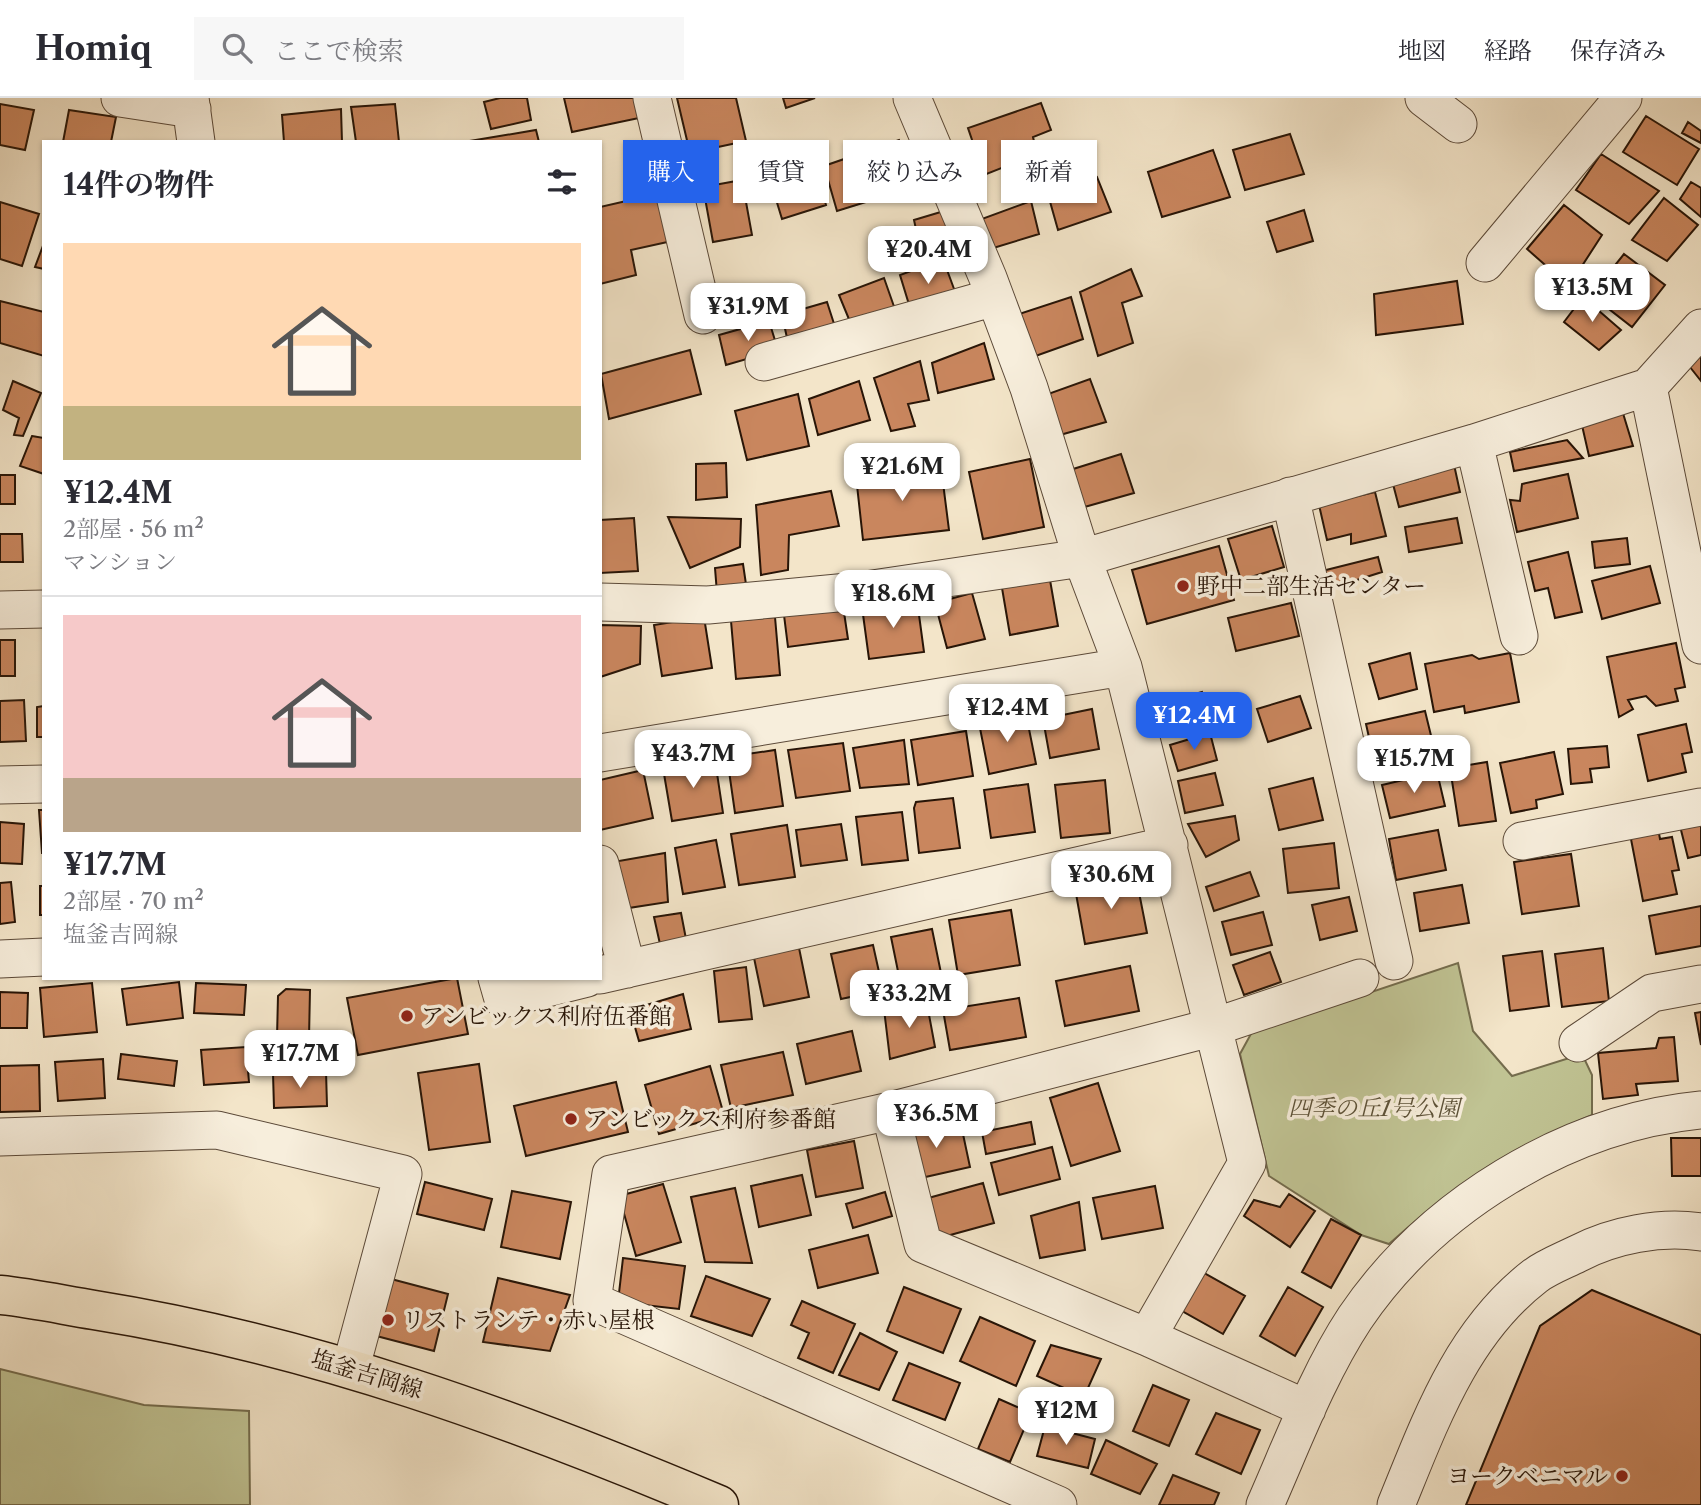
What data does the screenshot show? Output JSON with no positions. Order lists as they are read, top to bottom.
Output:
{
  "streets": {
    "main road": ["塩釜吉岡線"]
  },
  "parks": ["四季の丘1号公園"],
  "places": [
    "野中二部生活センター",
    "アンビックス利府伍番館",
    "アンビックス利府参番館",
    "リストランテ・赤い屋根",
    "ヨークベニマル"
  ],
  "page": {
    "header": "Homiq",
    "search": "ここで検索",
    "nav": ["地図", "経路", "保存済み"],
    "chip": [
      "購入",
      "賃貸",
      "絞り込み",
      "新着"
    ],
    "heading": "14件の物件",
    "list": [
      {
        "name": "¥12.4M",
        "note": "2部屋 · 56 m² · マンション"
      },
      {
        "name": "¥17.7M",
        "note": "2部屋 · 70 m² · 塩釜吉岡線"
      }
    ],
    "price": [
      "¥20.4M",
      "¥13.5M",
      "¥31.9M",
      "¥21.6M",
      "¥18.6M",
      "¥12.4M",
      "¥12.4M",
      "¥43.7M",
      "¥15.7M",
      "¥30.6M",
      "¥33.2M",
      "¥17.7M",
      "¥36.5M",
      "¥12M"
    ]
  }
}
